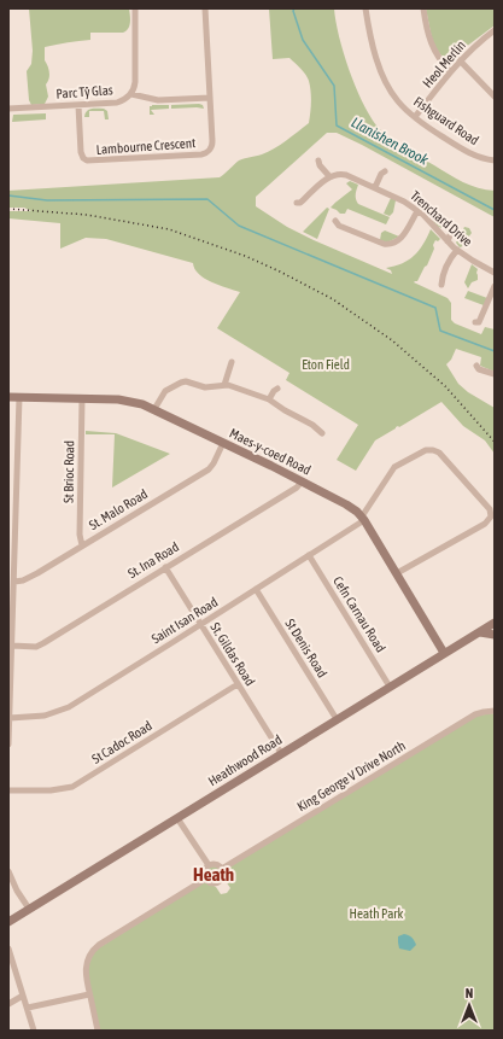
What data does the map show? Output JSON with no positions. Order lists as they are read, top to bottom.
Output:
{
  "streets": {
    "street": [
      "Heol Merlin",
      "Parc Tŷ Glas",
      "Fishguard Road",
      "Lambourne Crescent",
      "Trenchard Drive",
      "Maes-y-coed Road",
      "St Brioc Road",
      "St. Malo Road",
      "St. Ina Road",
      "Cefn Carnau Road",
      "Saint Isan Road",
      "St Denis Road",
      "St. Gildas Road",
      "St Cadoc Road",
      "Heathwood Road",
      "King George V Drive North"
    ]
  },
  "crossings": [
    ["Heol Merlin", "Fishguard Road"],
    ["Parc Tŷ Glas", "Lambourne Crescent"],
    ["Maes-y-coed Road", "St Brioc Road"],
    ["Maes-y-coed Road", "St. Malo Road"],
    ["Maes-y-coed Road", "St. Ina Road"],
    ["Maes-y-coed Road", "Saint Isan Road"],
    ["Maes-y-coed Road", "Heathwood Road"],
    ["St Brioc Road", "St. Malo Road"],
    ["St. Ina Road", "St. Gildas Road"],
    ["Cefn Carnau Road", "Saint Isan Road"],
    ["Cefn Carnau Road", "Heathwood Road"],
    ["Saint Isan Road", "St Denis Road"],
    ["Saint Isan Road", "St. Gildas Road"],
    ["St Denis Road", "Heathwood Road"],
    ["St. Gildas Road", "St Cadoc Road"],
    ["St. Gildas Road", "Heathwood Road"]
  ],
  "districts": ["Heath"],
  "water": ["Llanishen Brook"],
  "parks": ["Eton Field", "Heath Park"],
  "north": "top"
}
